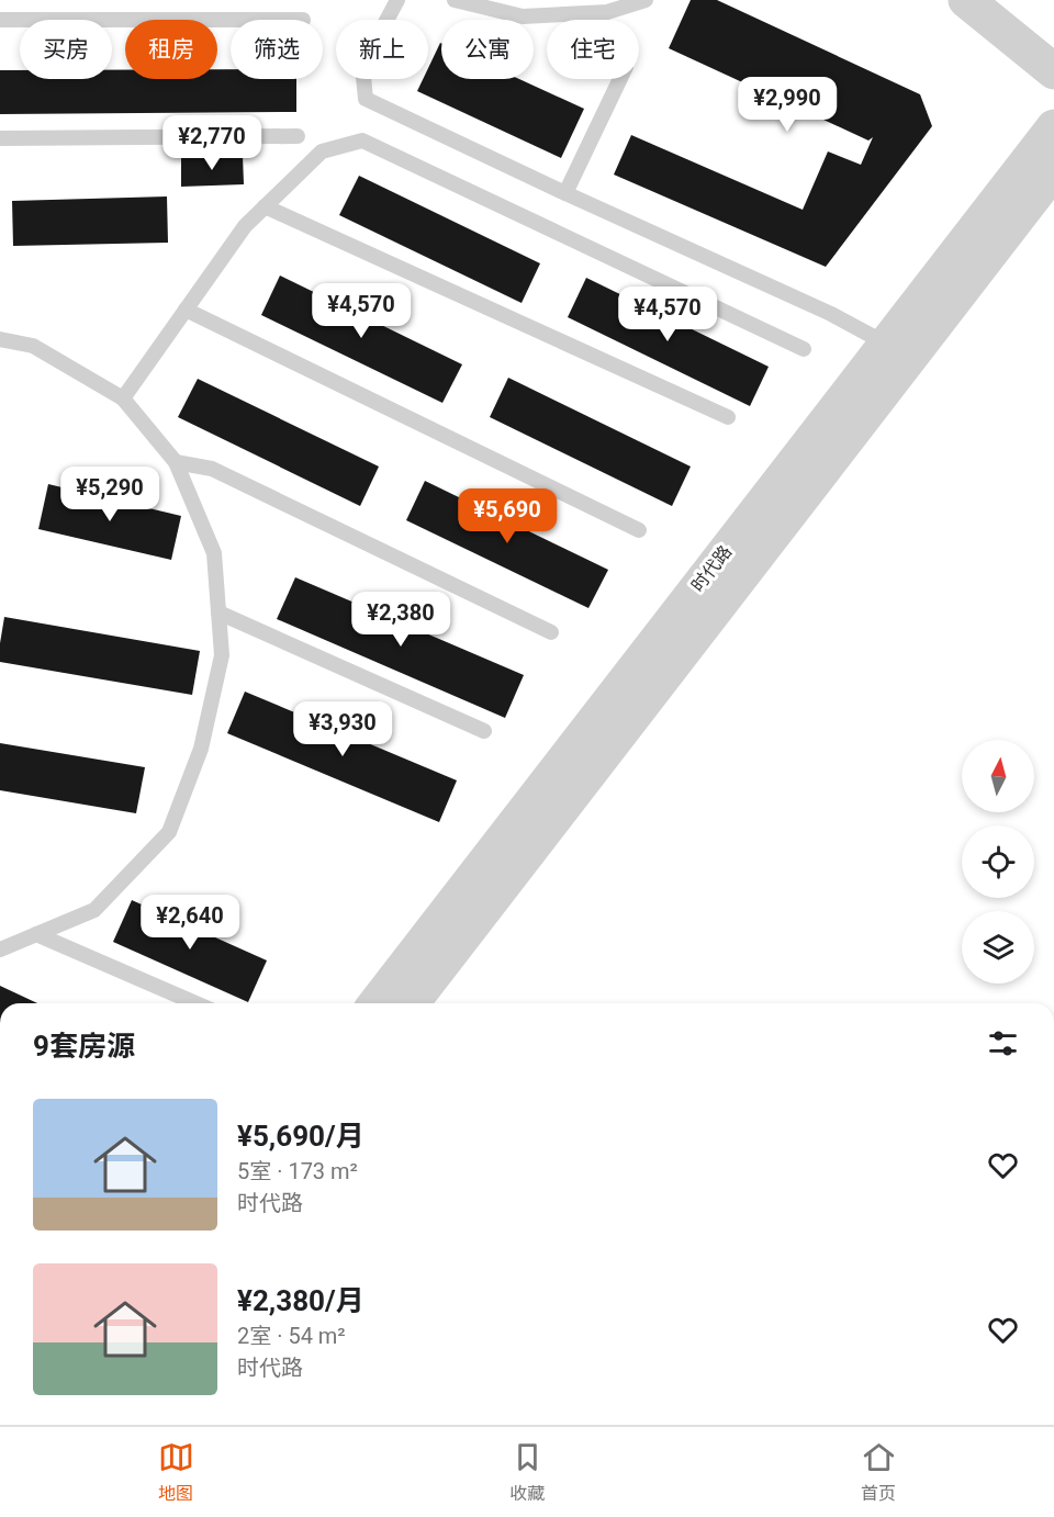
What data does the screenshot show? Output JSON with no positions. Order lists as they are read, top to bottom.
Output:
{
  "streets": {
    "street": ["时代路"]
  },
  "north": "top",
  "page": {
    "chip": [
      "买房",
      "租房",
      "筛选",
      "新上",
      "公寓",
      "住宅"
    ],
    "price": [
      "¥2,990",
      "¥2,770",
      "¥4,570",
      "¥4,570",
      "¥5,290",
      "¥5,690",
      "¥2,380",
      "¥3,930",
      "¥2,640"
    ],
    "heading": "9套房源",
    "list": [
      {
        "name": "¥5,690/月",
        "note": "5室 · 173 m² · 时代路"
      },
      {
        "name": "¥2,380/月",
        "note": "2室 · 54 m² · 时代路"
      }
    ],
    "tabs": ["地图", "收藏", "首页"]
  }
}
